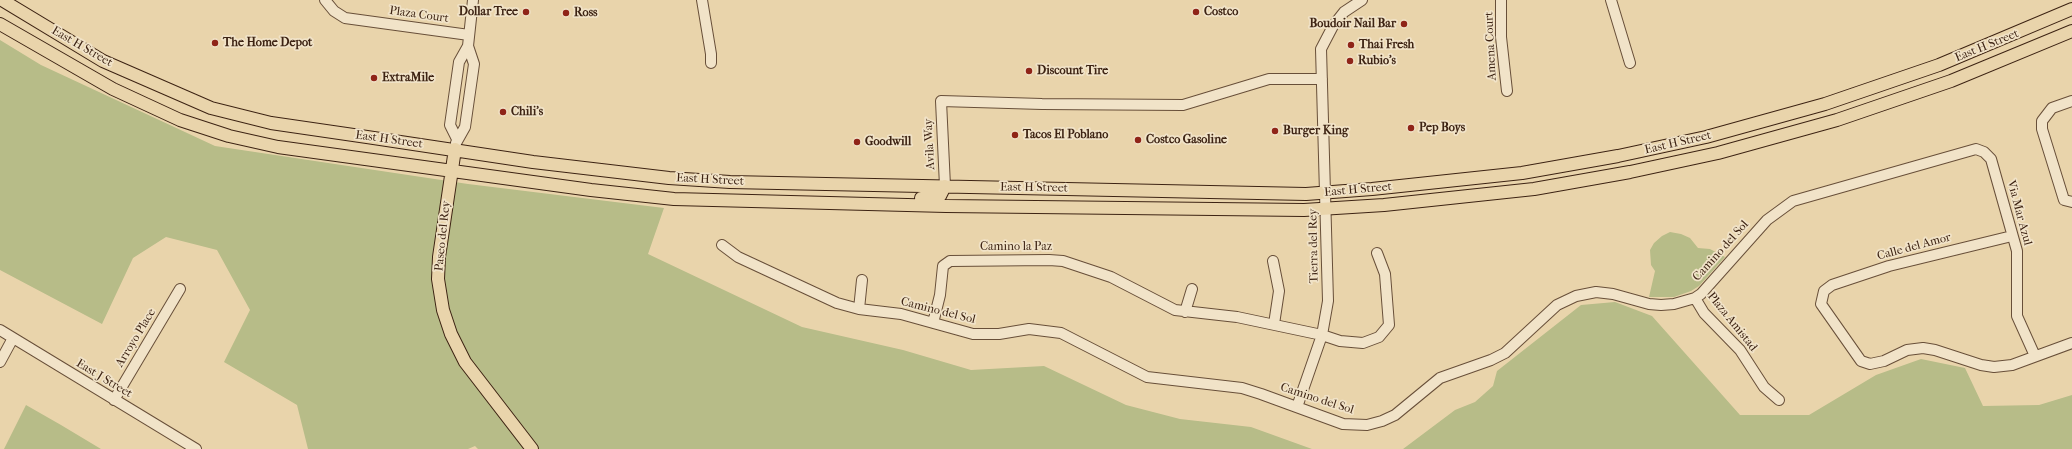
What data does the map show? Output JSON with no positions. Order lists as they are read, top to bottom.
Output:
{
  "streets": {
    "main road": ["East H Street", "Paseo del Rey"],
    "street": [
      "Plaza Court",
      "Amena Court",
      "Avila Way",
      "Via Mar Azul",
      "Tierra del Rey",
      "Camino la Paz",
      "Calle del Amor",
      "Camino del Sol",
      "Plaza Amistad",
      "Arroyo Place",
      "East J Street"
    ]
  },
  "crossings": [
    ["Plaza Court", "Paseo del Rey"],
    ["East H Street", "Avila Way"],
    ["East H Street", "Paseo del Rey"],
    ["East H Street", "Tierra del Rey"],
    ["Avila Way", "Tierra del Rey"],
    ["Via Mar Azul", "Calle del Amor"],
    ["Via Mar Azul", "Camino del Sol"],
    ["Tierra del Rey", "Camino la Paz"],
    ["Tierra del Rey", "Camino del Sol"],
    ["Camino la Paz", "Camino del Sol"],
    ["Camino del Sol", "Plaza Amistad"],
    ["Arroyo Place", "East J Street"]
  ],
  "places": [
    "Dollar Tree",
    "Costco",
    "Ross",
    "Boudoir Nail Bar",
    "The Home Depot",
    "Thai Fresh",
    "Rubio's",
    "Discount Tire",
    "ExtraMile",
    "Chili's",
    "Pep Boys",
    "Burger King",
    "Tacos El Poblano",
    "Costco Gasoline",
    "Goodwill"
  ]
}
